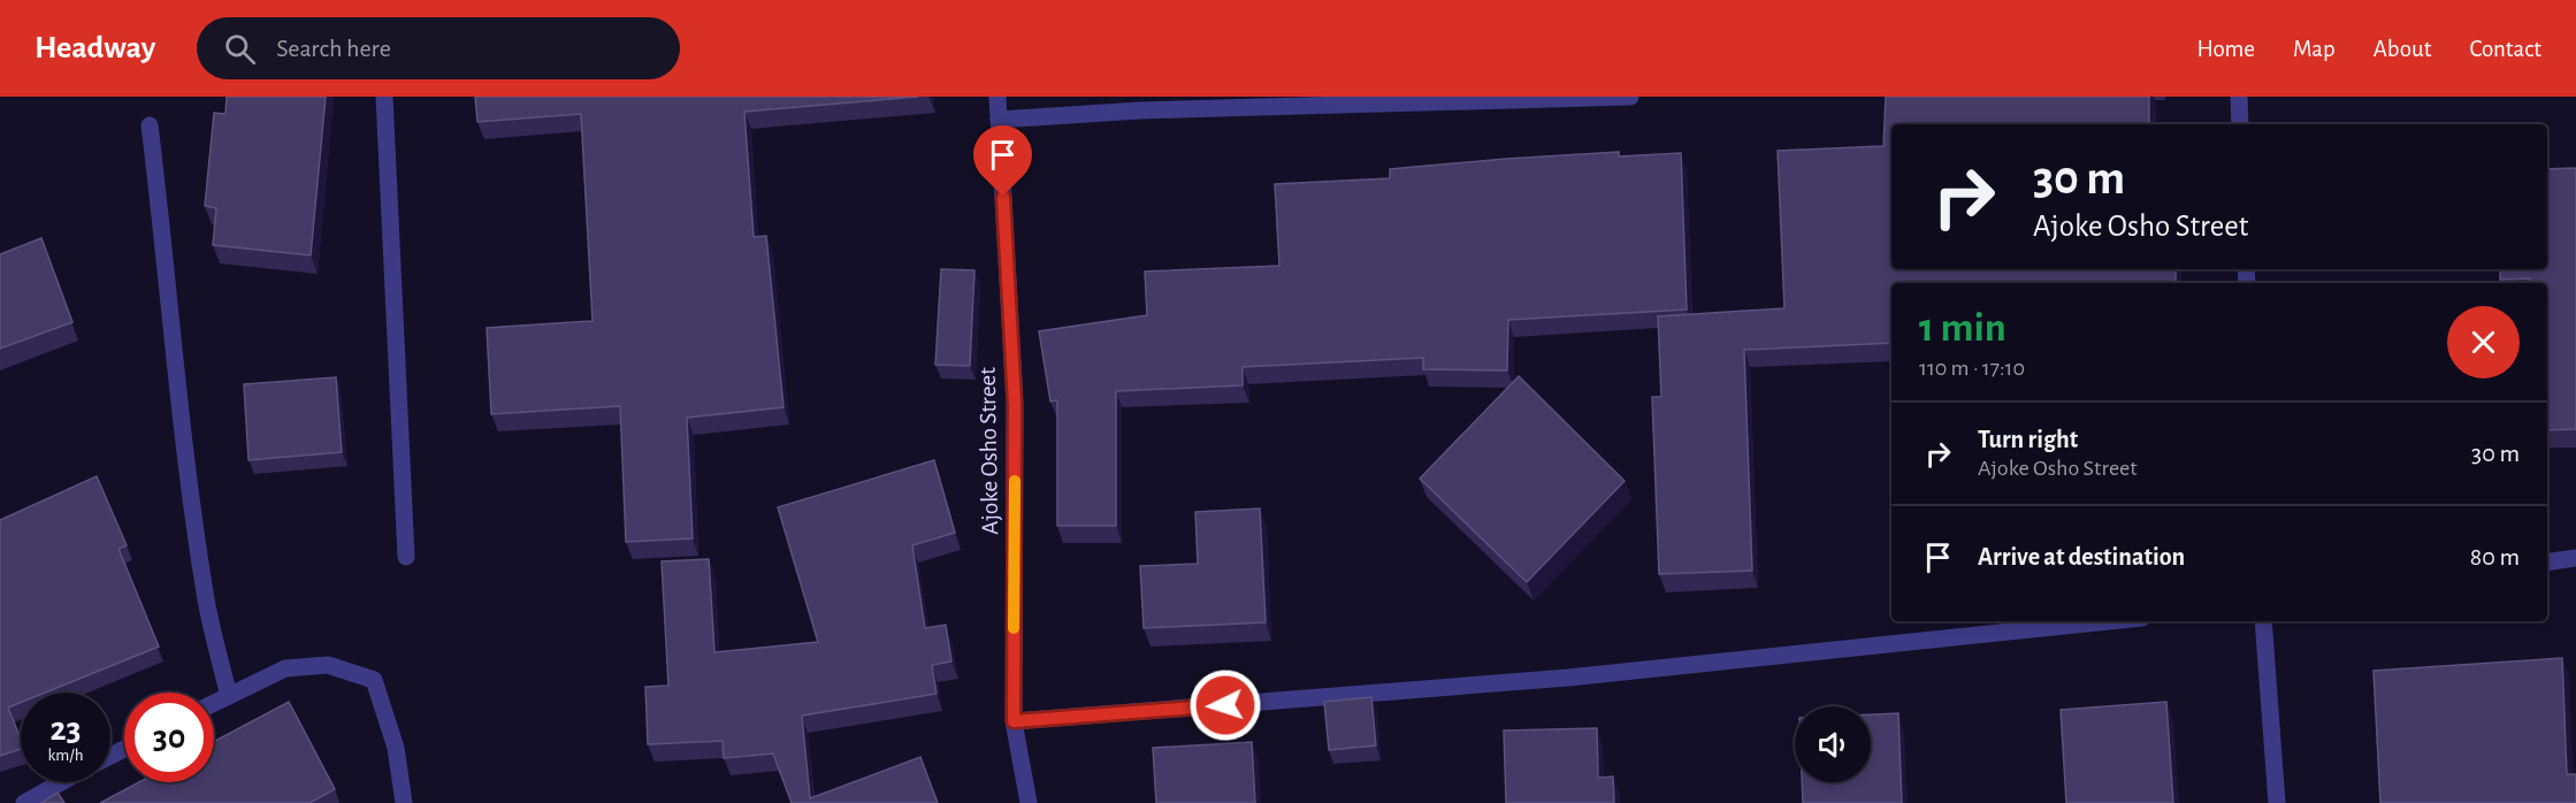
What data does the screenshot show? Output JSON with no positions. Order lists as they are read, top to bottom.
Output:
{
  "streets": {
    "street": ["Ajoke Osho Street"]
  },
  "page": {
    "header": "Headway",
    "search": "Search here",
    "nav": [
      "Home",
      "Map",
      "About",
      "Contact"
    ],
    "turn": ["30 m", "Ajoke Osho Street"],
    "heading": ["1 min", "110 m · 17:10"],
    "list": [
      {
        "name": "Turn right",
        "note": "Ajoke Osho Street",
        "value": "30 m"
      },
      {
        "name": "Arrive at destination",
        "value": "80 m"
      }
    ],
    "speed": "23 km/h",
    "limit": "30"
  }
}
